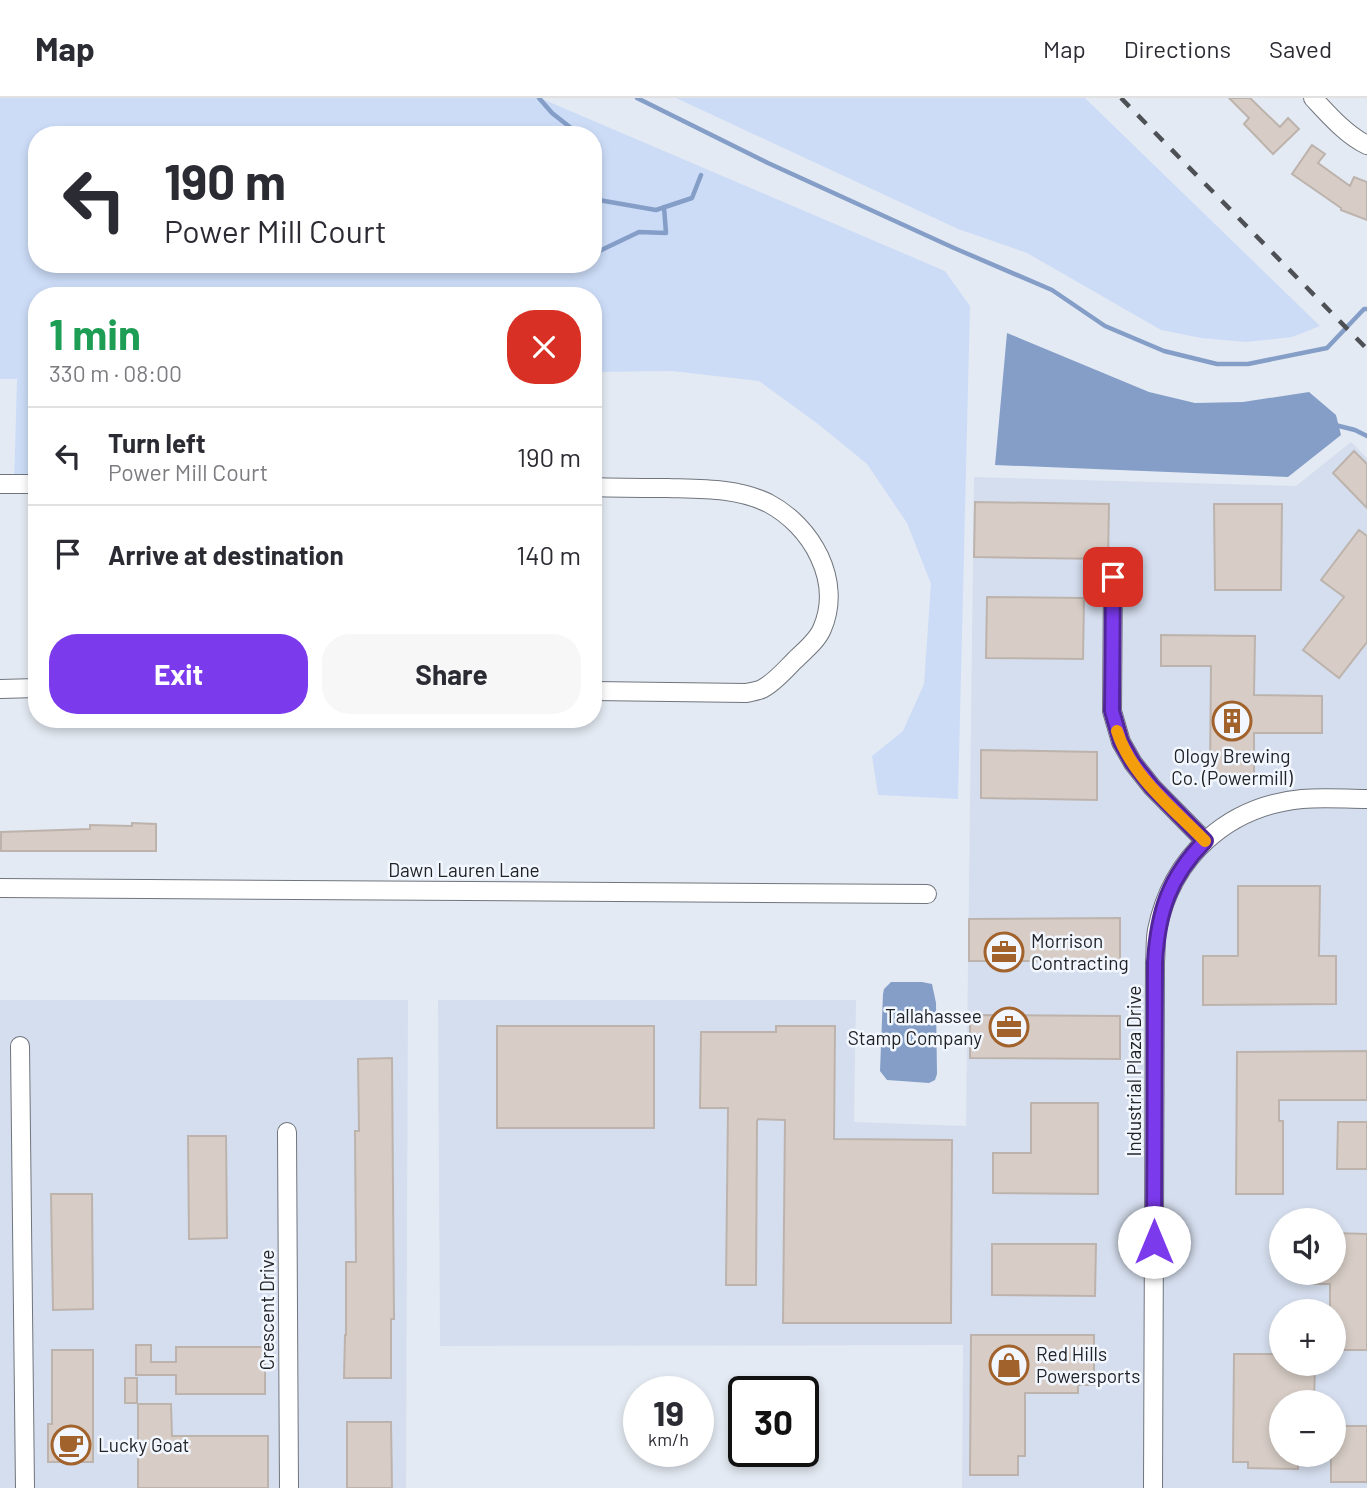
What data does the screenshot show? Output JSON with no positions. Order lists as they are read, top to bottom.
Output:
{
  "streets": {
    "street": ["Dawn Lauren Lane", "Industrial Plaza Drive", "Crescent Drive"]
  },
  "places": {
    "building": ["Ology Brewing Co. (Powermill)"],
    "office": ["Morrison Contracting", "Tallahassee Stamp Company"],
    "shop": ["Red Hills Powersports"],
    "cafe": ["Lucky Goat"]
  },
  "page": {
    "header": "Map",
    "nav": ["Map", "Directions", "Saved"],
    "turn": ["190 m", "Power Mill Court"],
    "heading": ["1 min", "330 m · 08:00"],
    "list": [
      {
        "name": "Turn left",
        "note": "Power Mill Court",
        "value": "190 m"
      },
      {
        "name": "Arrive at destination",
        "value": "140 m"
      }
    ],
    "buttons": ["Exit", "Share"],
    "map_buttons": ["+", "−"],
    "speed": "19 km/h",
    "limit": "30"
  }
}
